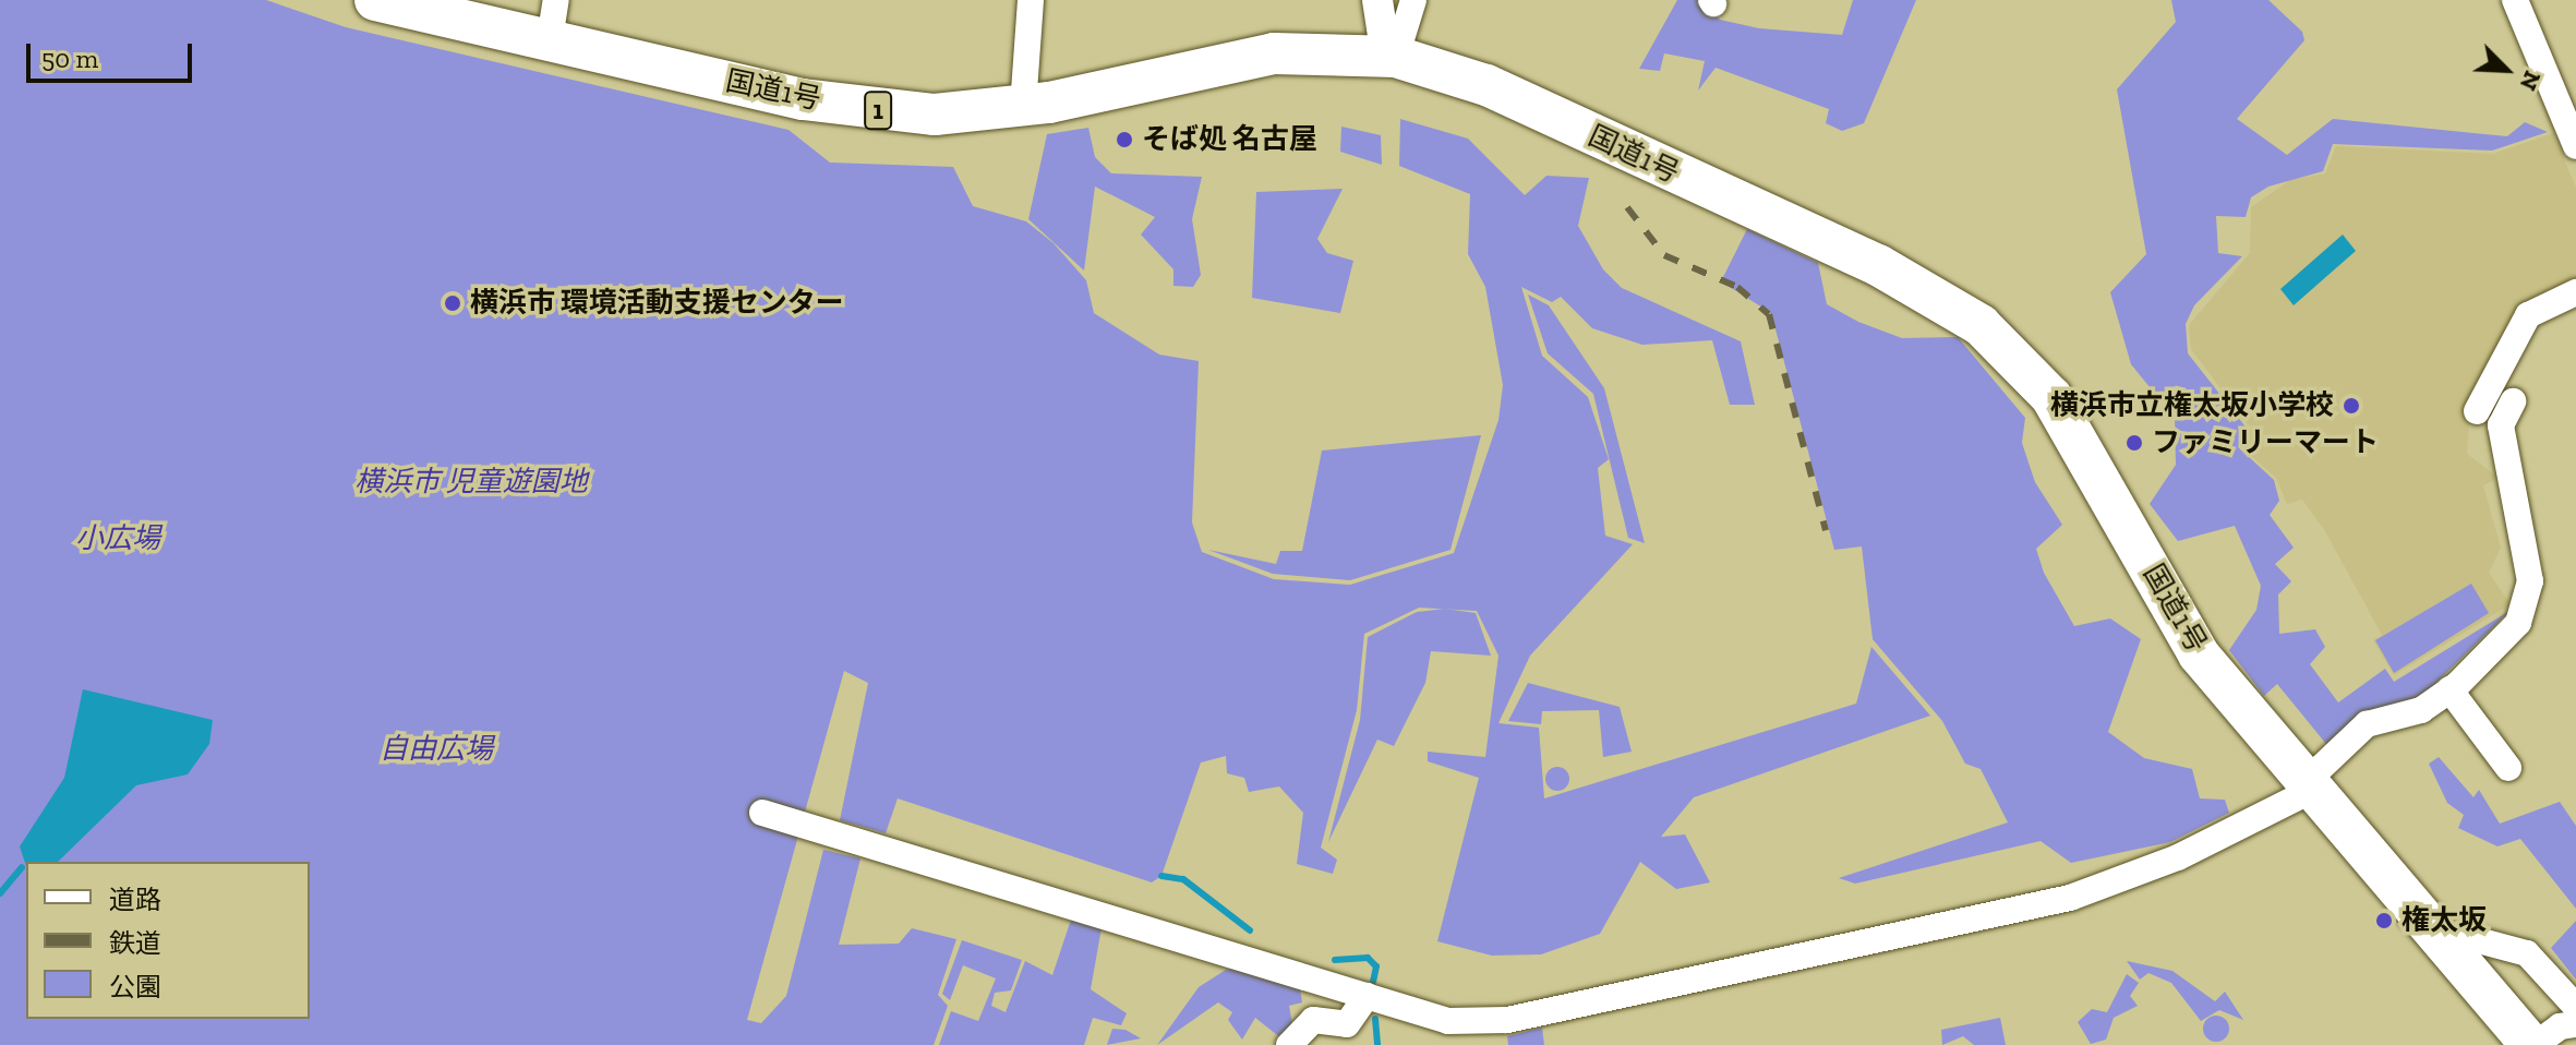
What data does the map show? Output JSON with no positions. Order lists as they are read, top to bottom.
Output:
{
  "streets": {
    "highway": ["国道1号", "1"]
  },
  "parks": ["横浜市 児童遊園地", "小広場", "自由広場"],
  "places": [
    "そば処 名古屋",
    "横浜市 環境活動支援センター",
    "横浜市立権太坂小学校",
    "ファミリーマート",
    "権太坂"
  ],
  "legend": ["道路", "鉄道", "公園"],
  "scale_bar": "50 m",
  "north": "bottom right"
}
